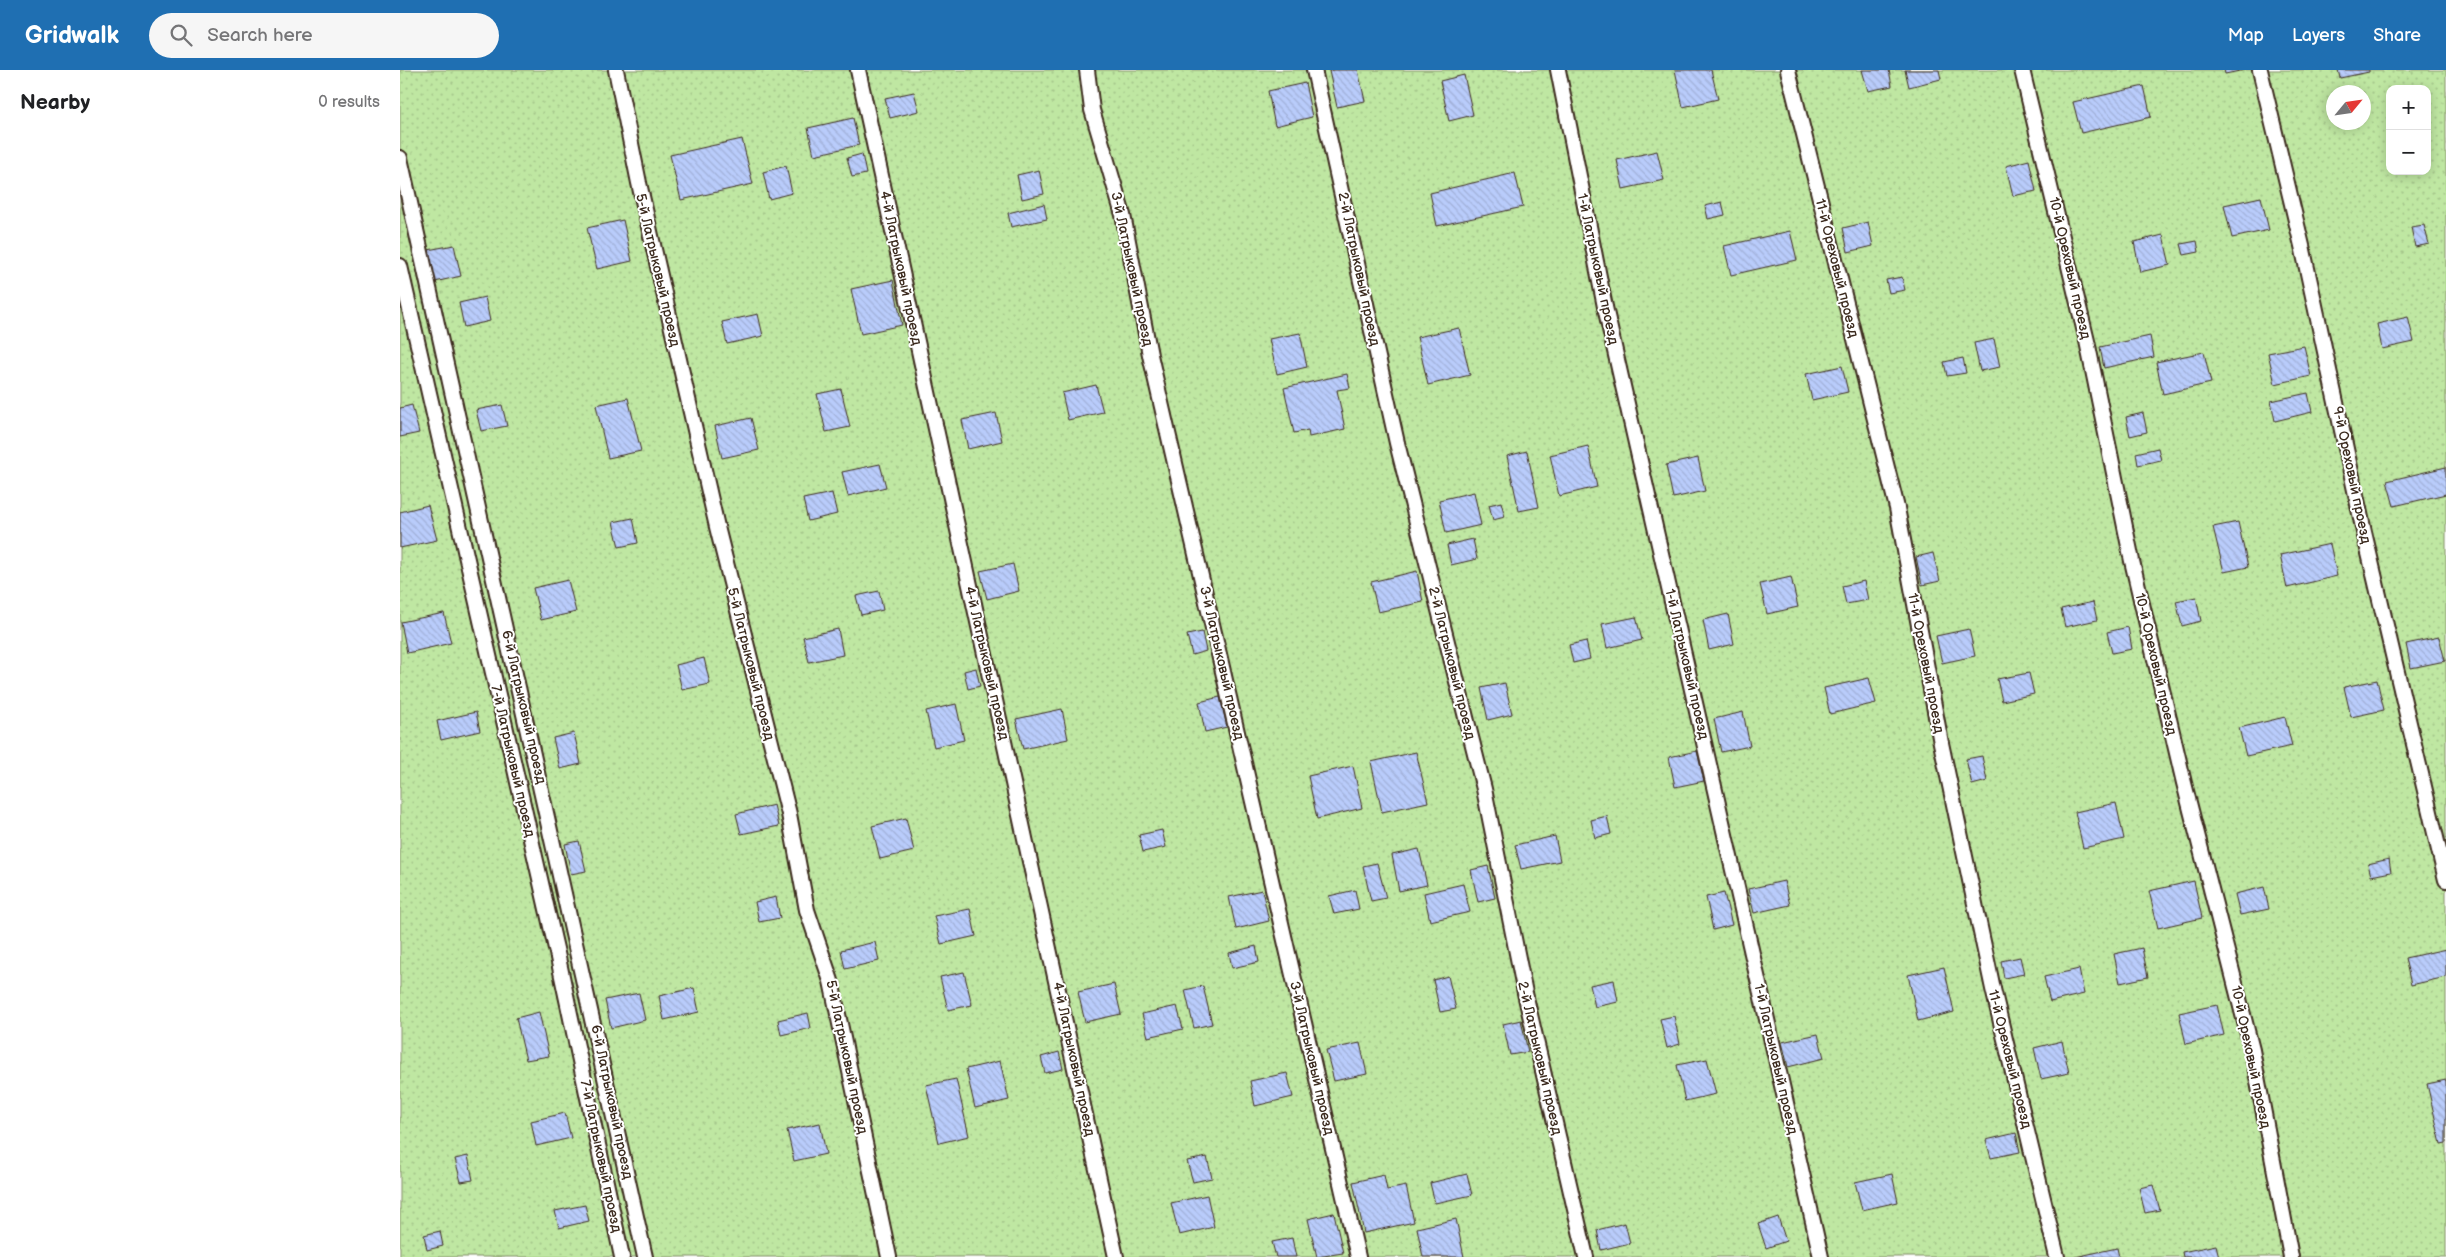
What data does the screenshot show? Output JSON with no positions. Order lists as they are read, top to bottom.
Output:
{
  "streets": {
    "lane": [
      "4-й Латрыковый проезд",
      "11-й Ореховый проезд",
      "10-й Ореховый проезд",
      "3-й Латрыковый проезд",
      "2-й Латрыковый проезд",
      "1-й Латрыковый проезд",
      "5-й Латрыковый проезд",
      "9-й Ореховый проезд",
      "6-й Латрыковый проезд",
      "7-й Латрыковый проезд"
    ]
  },
  "north": "top right",
  "page": {
    "header": "Gridwalk",
    "search": "Search here",
    "nav": ["Map", "Layers", "Share"],
    "heading": ["Nearby", "0 results"],
    "map_buttons": ["+", "−"]
  }
}
